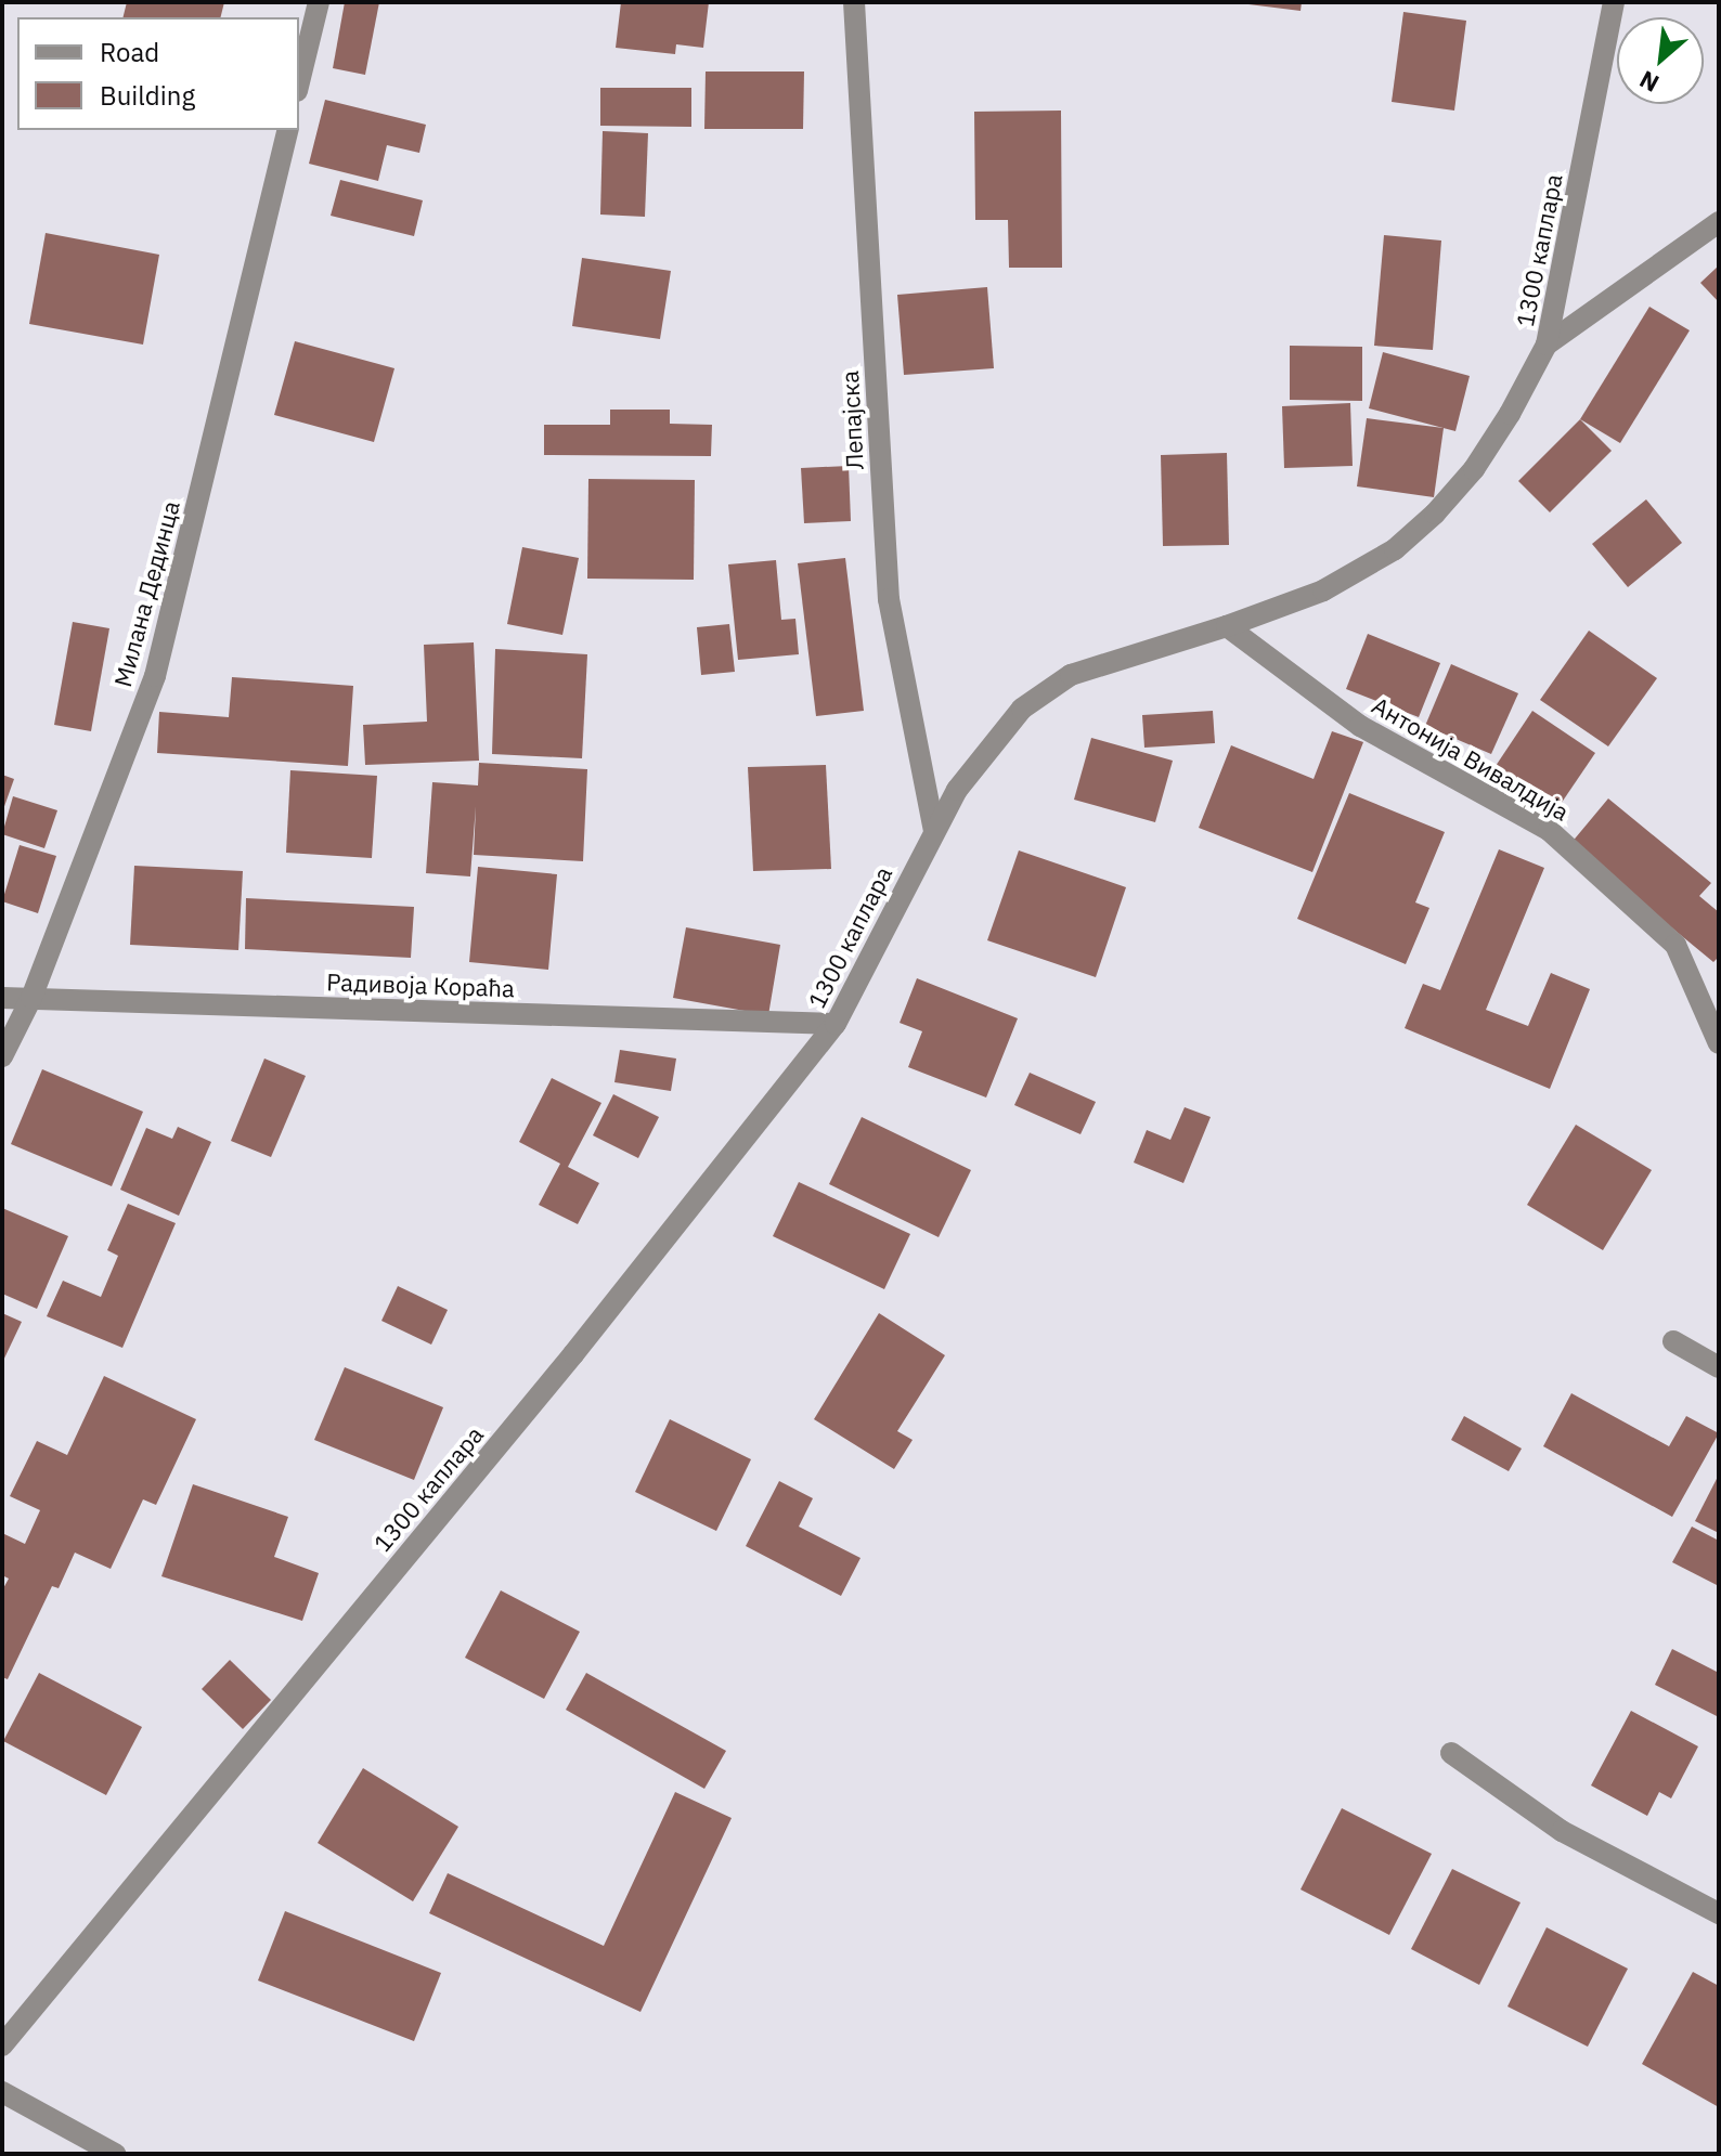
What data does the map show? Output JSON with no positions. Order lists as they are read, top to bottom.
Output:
{
  "streets": {
    "street": [
      "1300 каплара",
      "Лепајска",
      "Милана Дединца",
      "Антонија Вивалдија",
      "Радивоја Кораћа"
    ]
  },
  "crossings": [
    ["1300 каплара", "Лепајска"],
    ["1300 каплара", "Антонија Вивалдија"],
    ["1300 каплара", "Радивоја Кораћа"],
    ["Милана Дединца", "Радивоја Кораћа"]
  ],
  "legend": ["Road", "Building"],
  "north": "bottom left"
}
